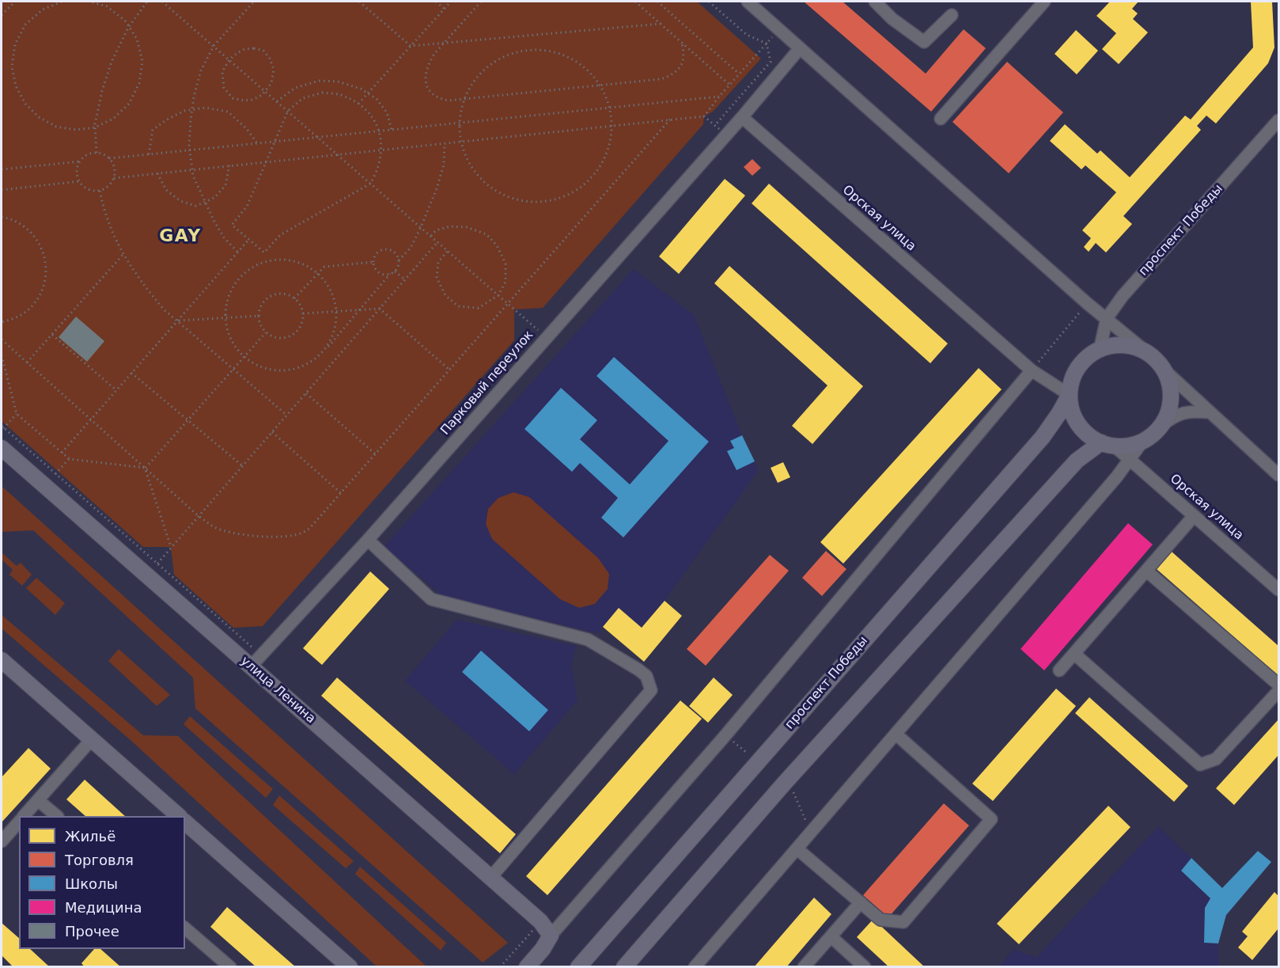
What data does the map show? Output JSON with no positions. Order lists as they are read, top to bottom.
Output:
{
  "streets": {
    "main road": ["проспект Победы", "улица Ленина"],
    "street": ["Орская улица", "Парковый переулок"]
  },
  "crossings": [
    ["Орская улица", "проспект Победы"],
    ["Орская улица", "Парковый переулок"],
    ["Парковый переулок", "улица Ленина"]
  ],
  "districts": ["GAY"],
  "legend": [
    "Жильё",
    "Торговля",
    "Школы",
    "Медицина",
    "Прочее"
  ]
}
